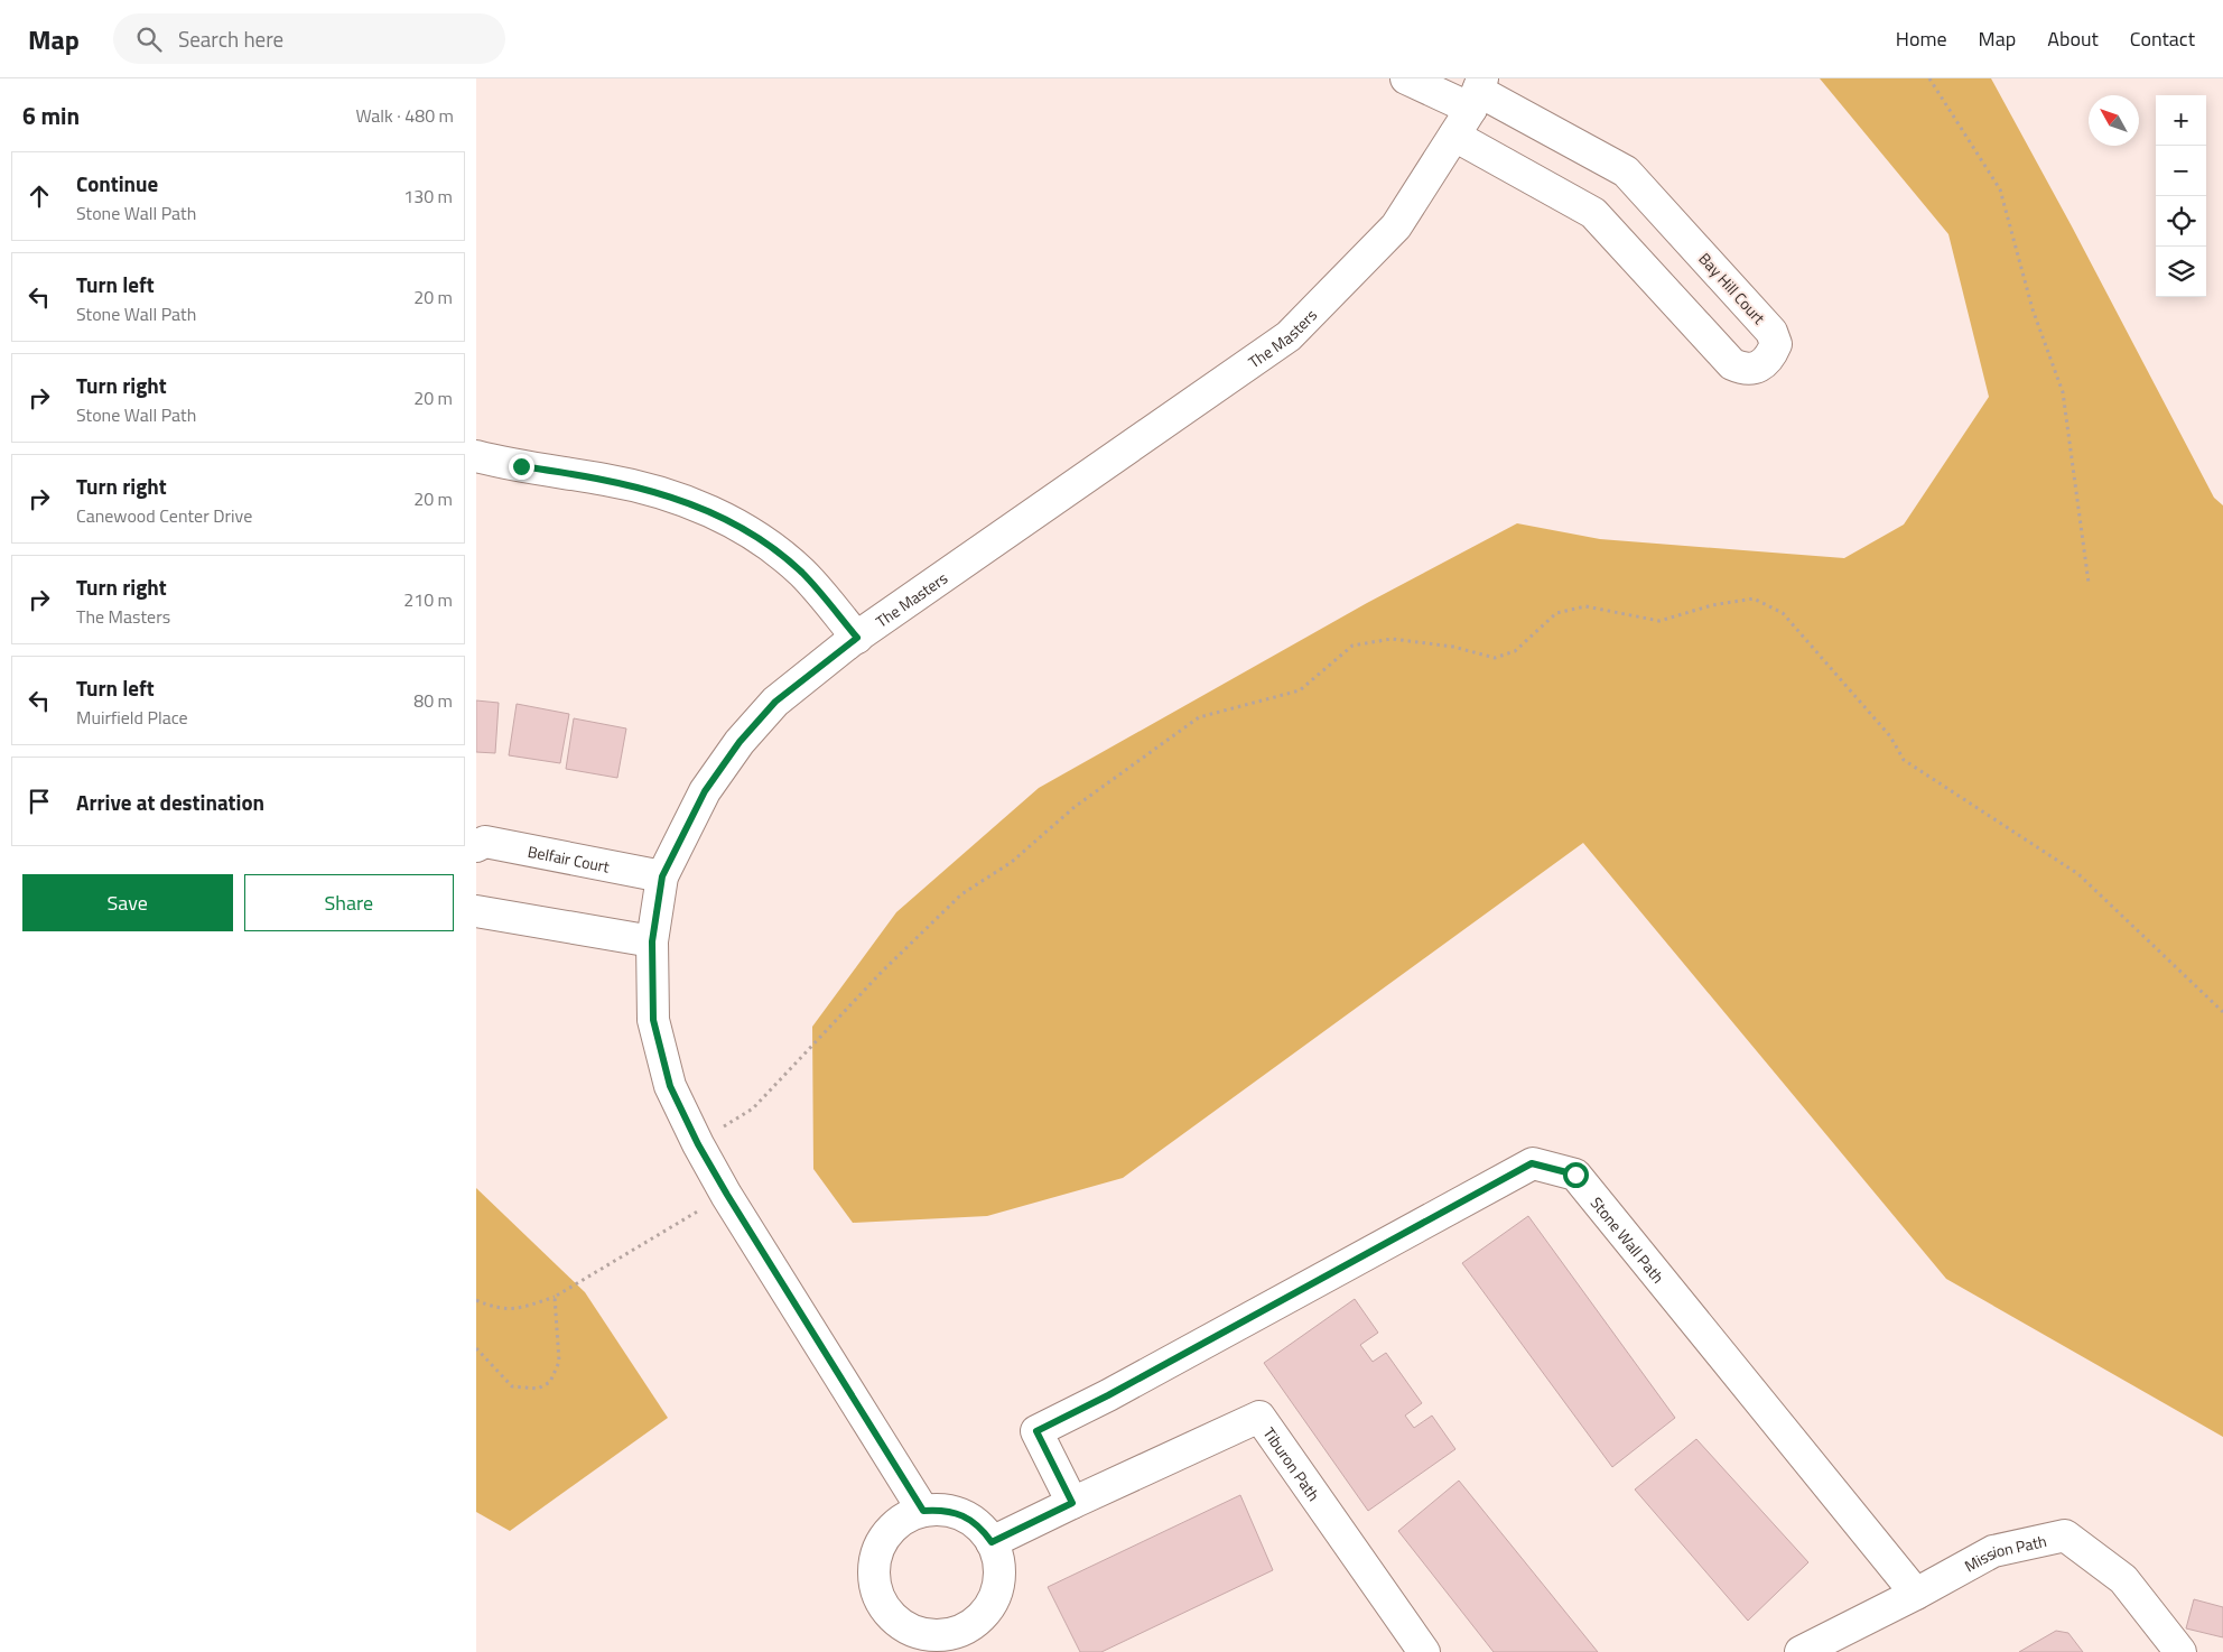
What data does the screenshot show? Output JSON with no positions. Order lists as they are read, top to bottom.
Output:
{
  "streets": {
    "street": [
      "Bay Hill Court",
      "The Masters",
      "Belfair Court",
      "Stone Wall Path",
      "Tiburon Path",
      "Mission Path"
    ]
  },
  "crossings": [
    ["Bay Hill Court", "The Masters"],
    ["The Masters", "Belfair Court"],
    ["Stone Wall Path", "Tiburon Path"],
    ["Stone Wall Path", "Mission Path"]
  ],
  "north": "top left",
  "page": {
    "header": "Map",
    "search": "Search here",
    "nav": [
      "Home",
      "Map",
      "About",
      "Contact"
    ],
    "heading": ["6 min", "Walk · 480 m"],
    "map_buttons": ["+", "−"],
    "list": [
      ["Continue", "Stone Wall Path", "130 m"],
      ["Turn left", "Stone Wall Path", "20 m"],
      ["Turn right", "Stone Wall Path", "20 m"],
      ["Turn right", "Canewood Center Drive", "20 m"],
      ["Turn right", "The Masters", "210 m"],
      ["Turn left", "Muirfield Place", "80 m"],
      "Arrive at destination"
    ],
    "buttons": ["Save", "Share"]
  }
}
